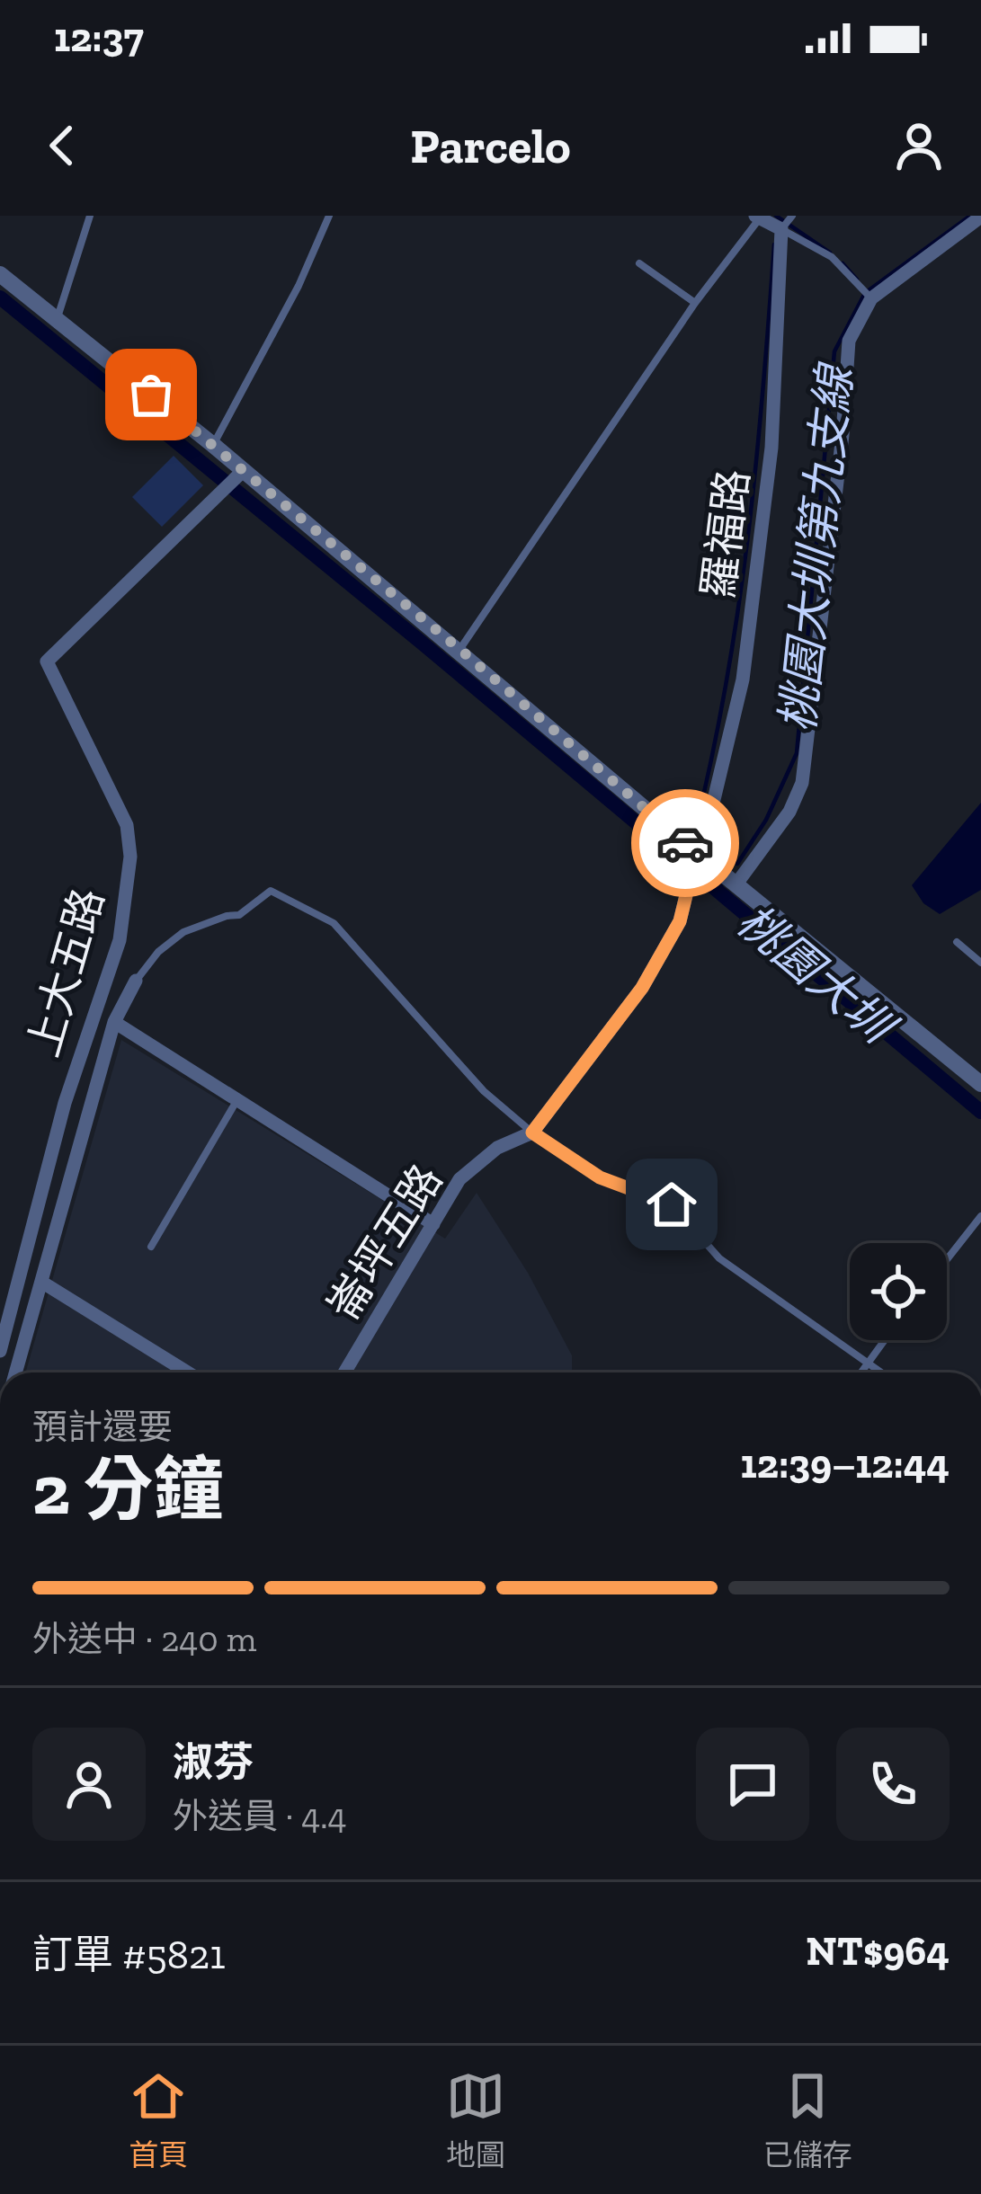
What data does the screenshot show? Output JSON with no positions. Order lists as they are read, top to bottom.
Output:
{
  "streets": {
    "street": ["羅福路", "上大五路", "崙坪五路"]
  },
  "crossings": [
    ["羅福路", "崙坪五路"]
  ],
  "water": ["桃園大圳第九支線", "桃園大圳"],
  "page": {
    "status": "12:37",
    "header": "Parcelo",
    "heading": ["2 分鐘", "預計還要", "12:39–12:44"],
    "panel": [
      "淑芬",
      "外送員 · 4.4",
      "訂單 #5821",
      "NT$964"
    ],
    "bar": "外送中 · 240 m",
    "tabs": ["首頁", "地圖", "已儲存"]
  }
}
